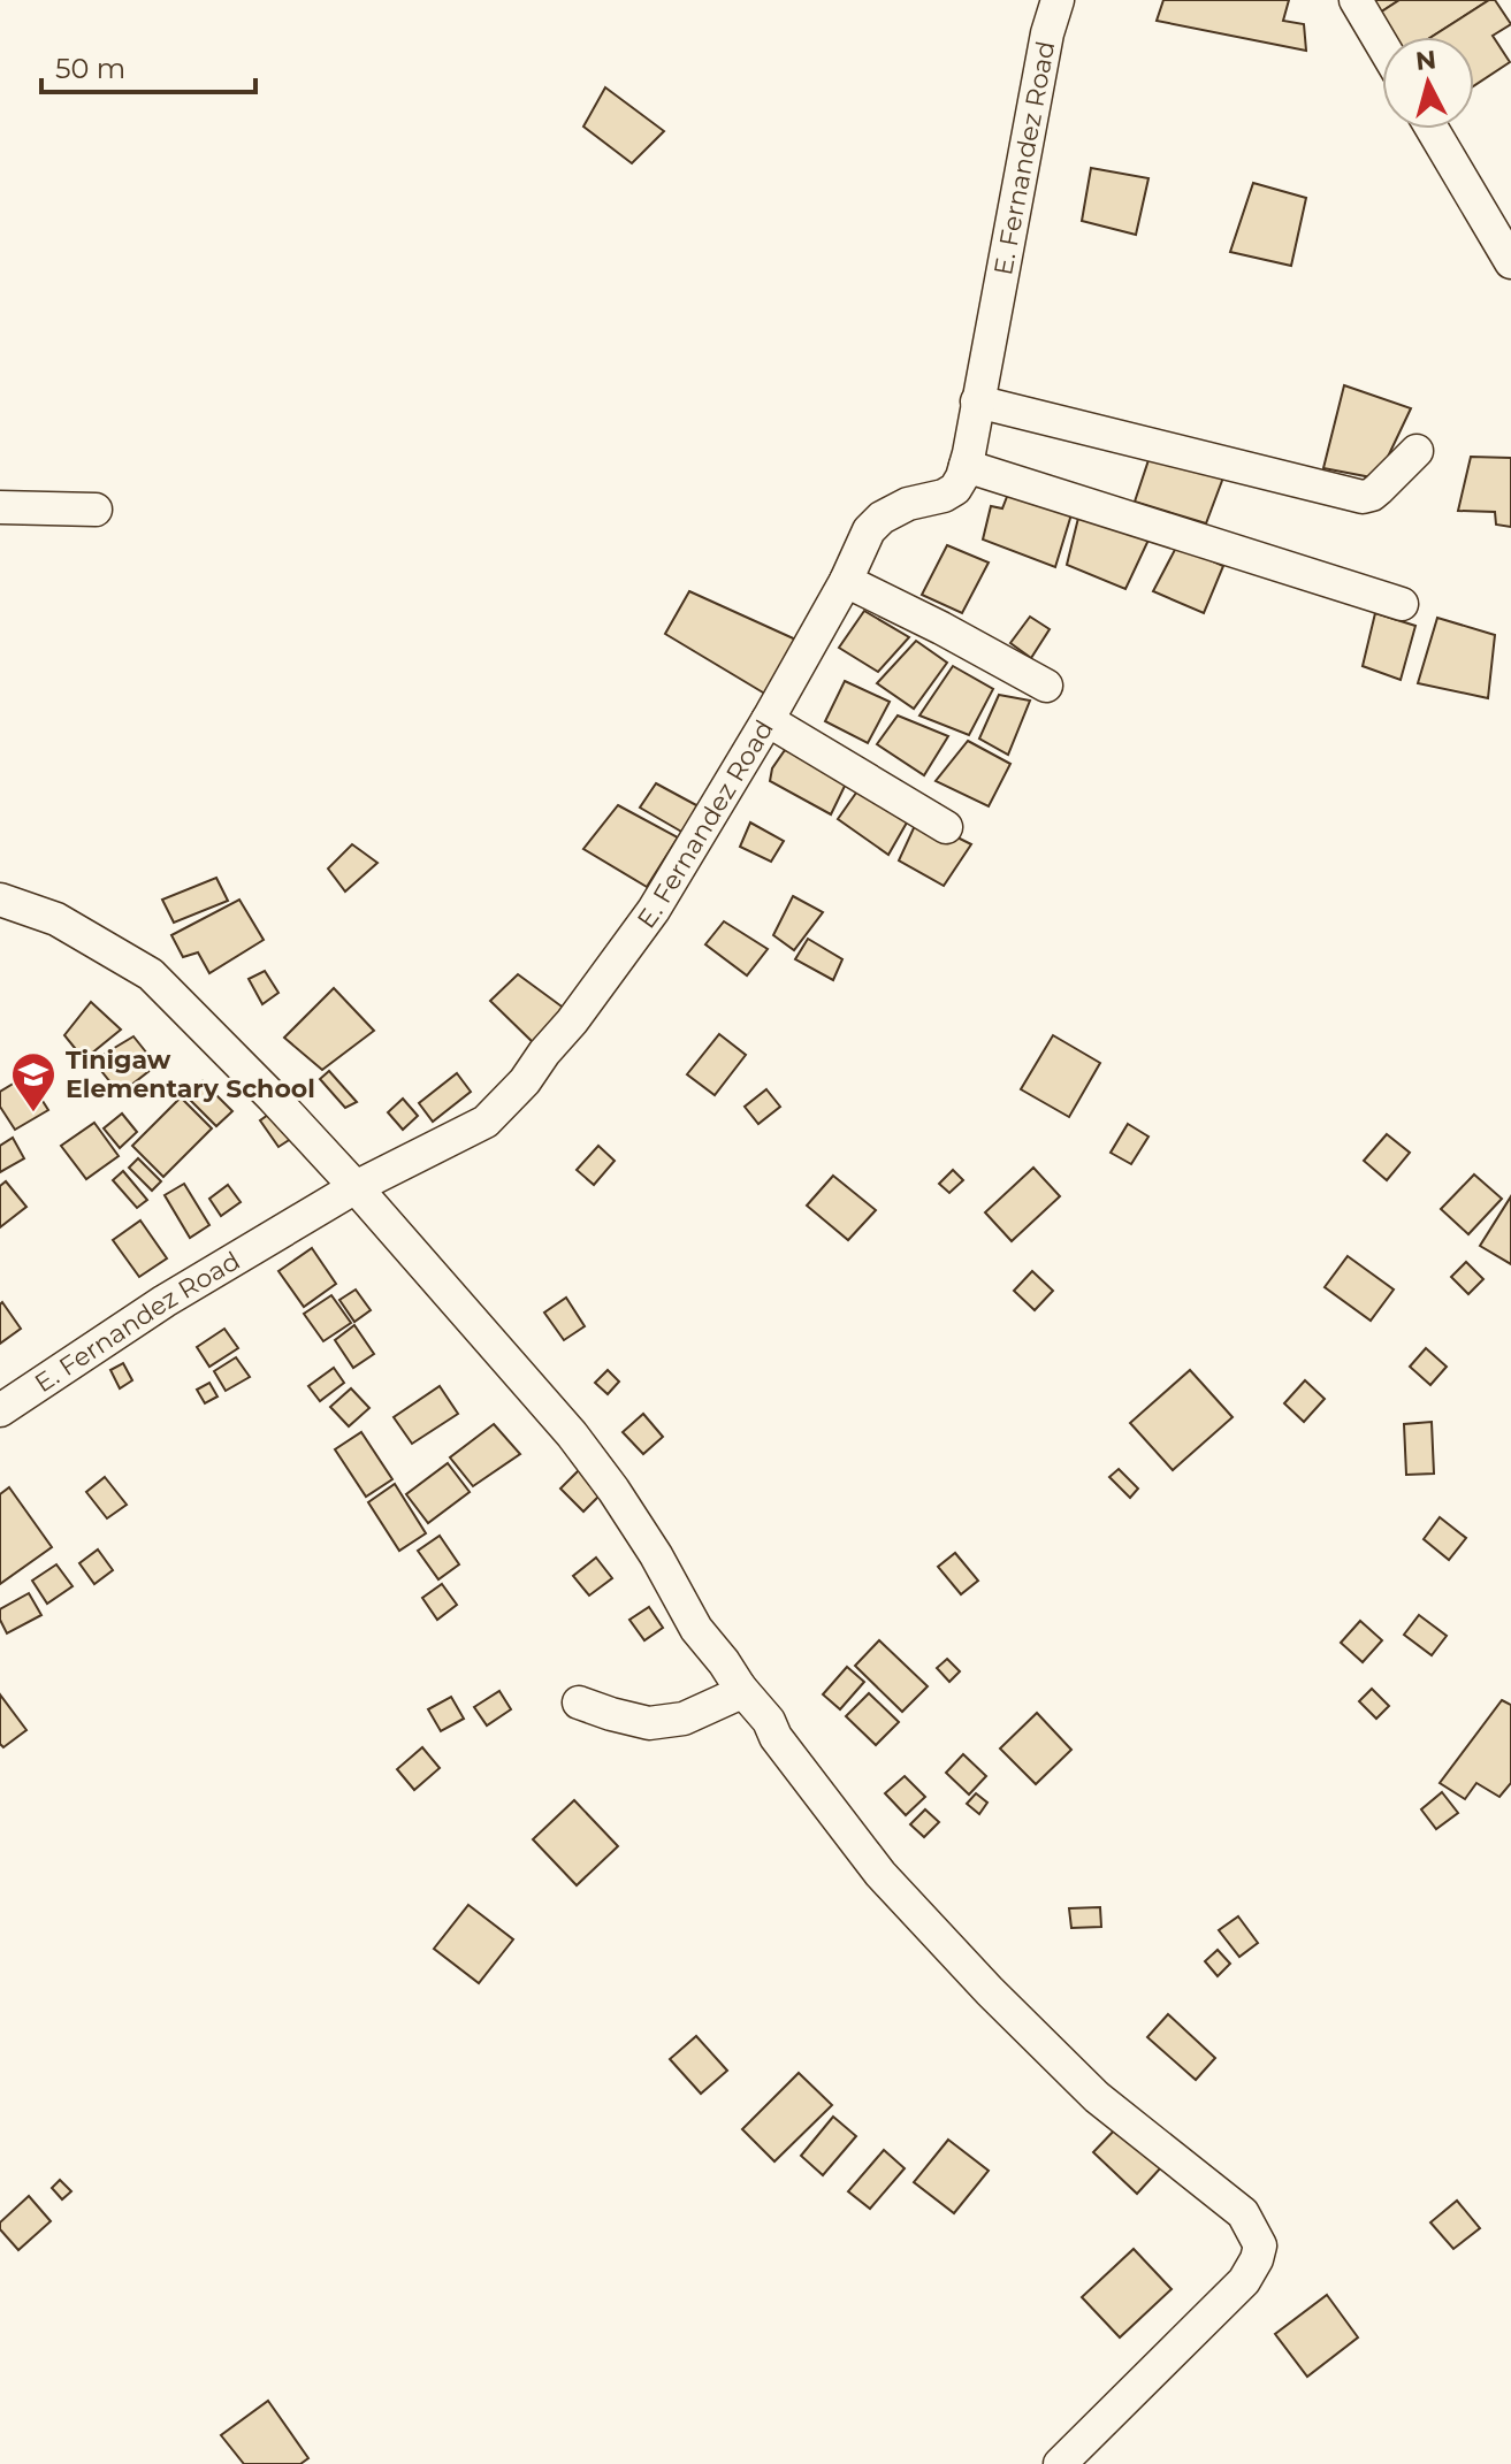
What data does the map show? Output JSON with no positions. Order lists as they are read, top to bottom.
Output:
{
  "streets": {
    "street": ["E. Fernandez Road"]
  },
  "places": {
    "school or university": ["Tinigaw Elementary School"]
  },
  "scale_bar": "50 m",
  "north": "top"
}
